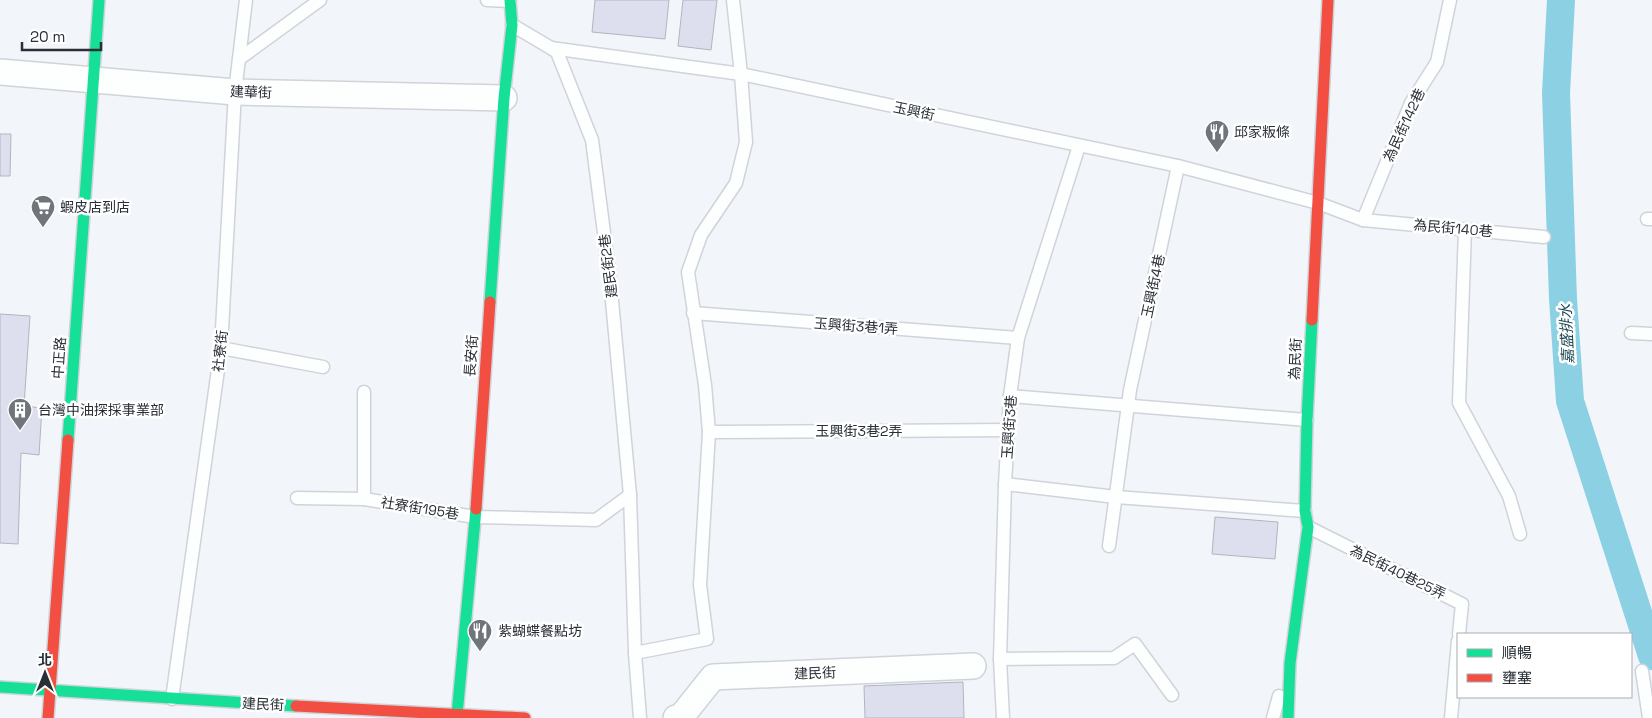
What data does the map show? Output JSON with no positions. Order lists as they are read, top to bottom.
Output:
{
  "streets": {
    "street": [
      "建華街",
      "長安街",
      "中正路",
      "為民街",
      "建民街"
    ],
    "lane": [
      "玉興街",
      "為民街142巷",
      "為民街140巷",
      "建民街2巷",
      "玉興街4巷",
      "玉興街3巷1弄",
      "社寮街",
      "玉興街3巷",
      "玉興街3巷2弄",
      "社寮街195巷",
      "為民街40巷25弄"
    ]
  },
  "crossings": [
    ["建華街", "社寮街"],
    ["建華街", "長安街"],
    ["建華街", "中正路"],
    ["玉興街", "為民街140巷"],
    ["玉興街", "建民街2巷"],
    ["玉興街", "玉興街4巷"],
    ["玉興街", "長安街"],
    ["玉興街", "為民街"],
    ["玉興街", "玉興街3巷"],
    ["為民街142巷", "為民街140巷"],
    ["為民街140巷", "為民街"],
    ["建民街2巷", "社寮街195巷"],
    ["玉興街3巷1弄", "玉興街3巷"],
    ["社寮街", "建民街"],
    ["長安街", "社寮街195巷"],
    ["長安街", "建民街"],
    ["中正路", "建民街"],
    ["為民街", "為民街40巷25弄"],
    ["玉興街3巷", "玉興街3巷2弄"]
  ],
  "water": ["嘉盛排水"],
  "places": {
    "restaurant": ["邱家粄條", "紫蝴蝶餐點坊"],
    "supermarket": ["蝦皮店到店"],
    "building": ["台灣中油探採事業部"]
  },
  "legend": ["順暢", "壅塞"],
  "scale_bar": "20 m",
  "north": "top"
}
